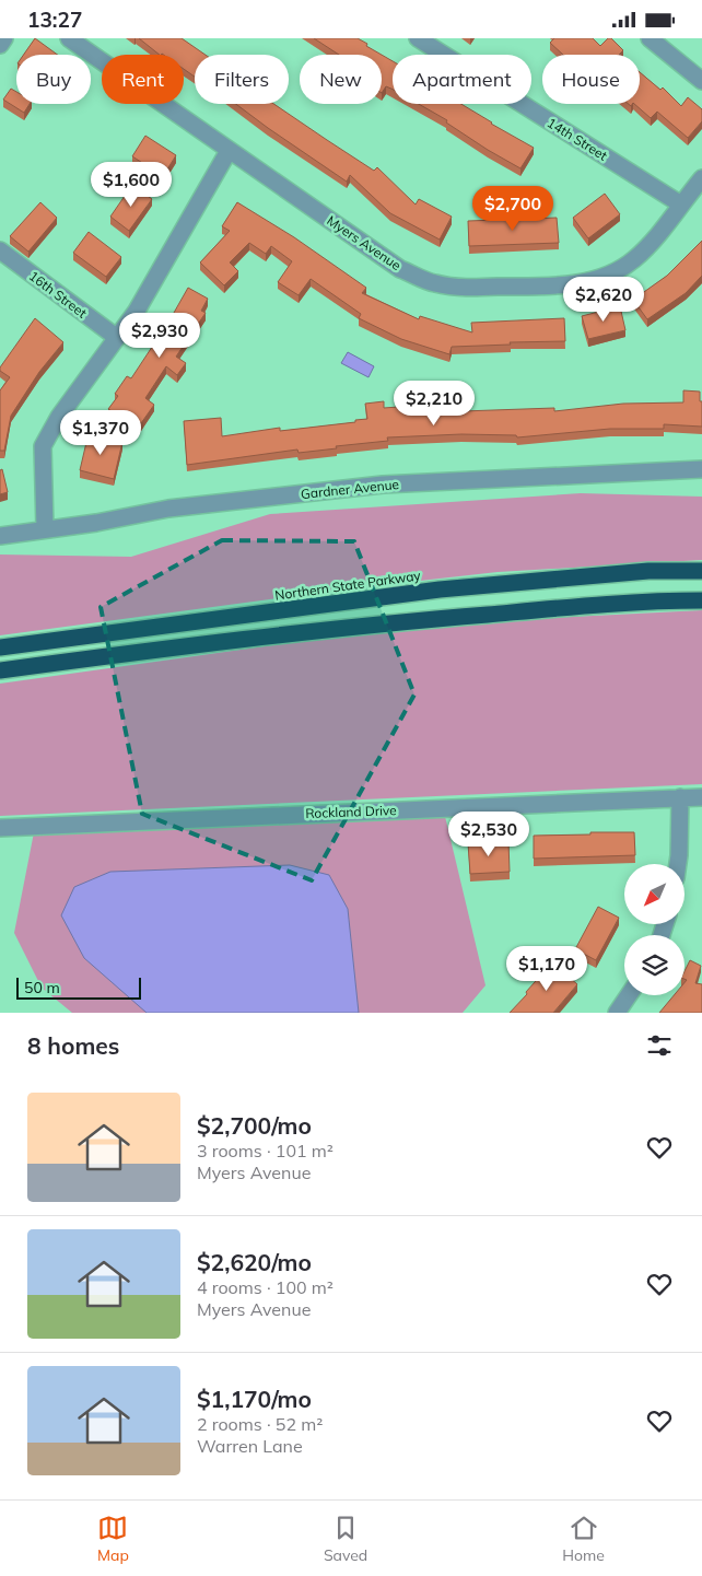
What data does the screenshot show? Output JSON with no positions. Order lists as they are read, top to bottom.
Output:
{
  "streets": {
    "highway": ["Northern State Parkway"],
    "street": [
      "14th Street",
      "Myers Avenue",
      "16th Street",
      "Gardner Avenue",
      "Rockland Drive"
    ]
  },
  "crossings": [
    ["14th Street", "Myers Avenue"]
  ],
  "scale_bar": "50 m",
  "north": "bottom left",
  "page": {
    "status": "13:27",
    "chip": [
      "Buy",
      "Rent",
      "Filters",
      "New",
      "Apartment",
      "House"
    ],
    "price": [
      "$1,600",
      "$2,700",
      "$2,620",
      "$2,930",
      "$2,210",
      "$1,370",
      "$2,530",
      "$1,170"
    ],
    "scale": "50 m",
    "heading": "8 homes",
    "list": [
      {
        "name": "$2,700/mo",
        "note": "3 rooms · 101 m² · Myers Avenue"
      },
      {
        "name": "$2,620/mo",
        "note": "4 rooms · 100 m² · Myers Avenue"
      },
      {
        "name": "$1,170/mo",
        "note": "2 rooms · 52 m² · Warren Lane"
      }
    ],
    "tabs": ["Map", "Saved", "Home"]
  }
}
